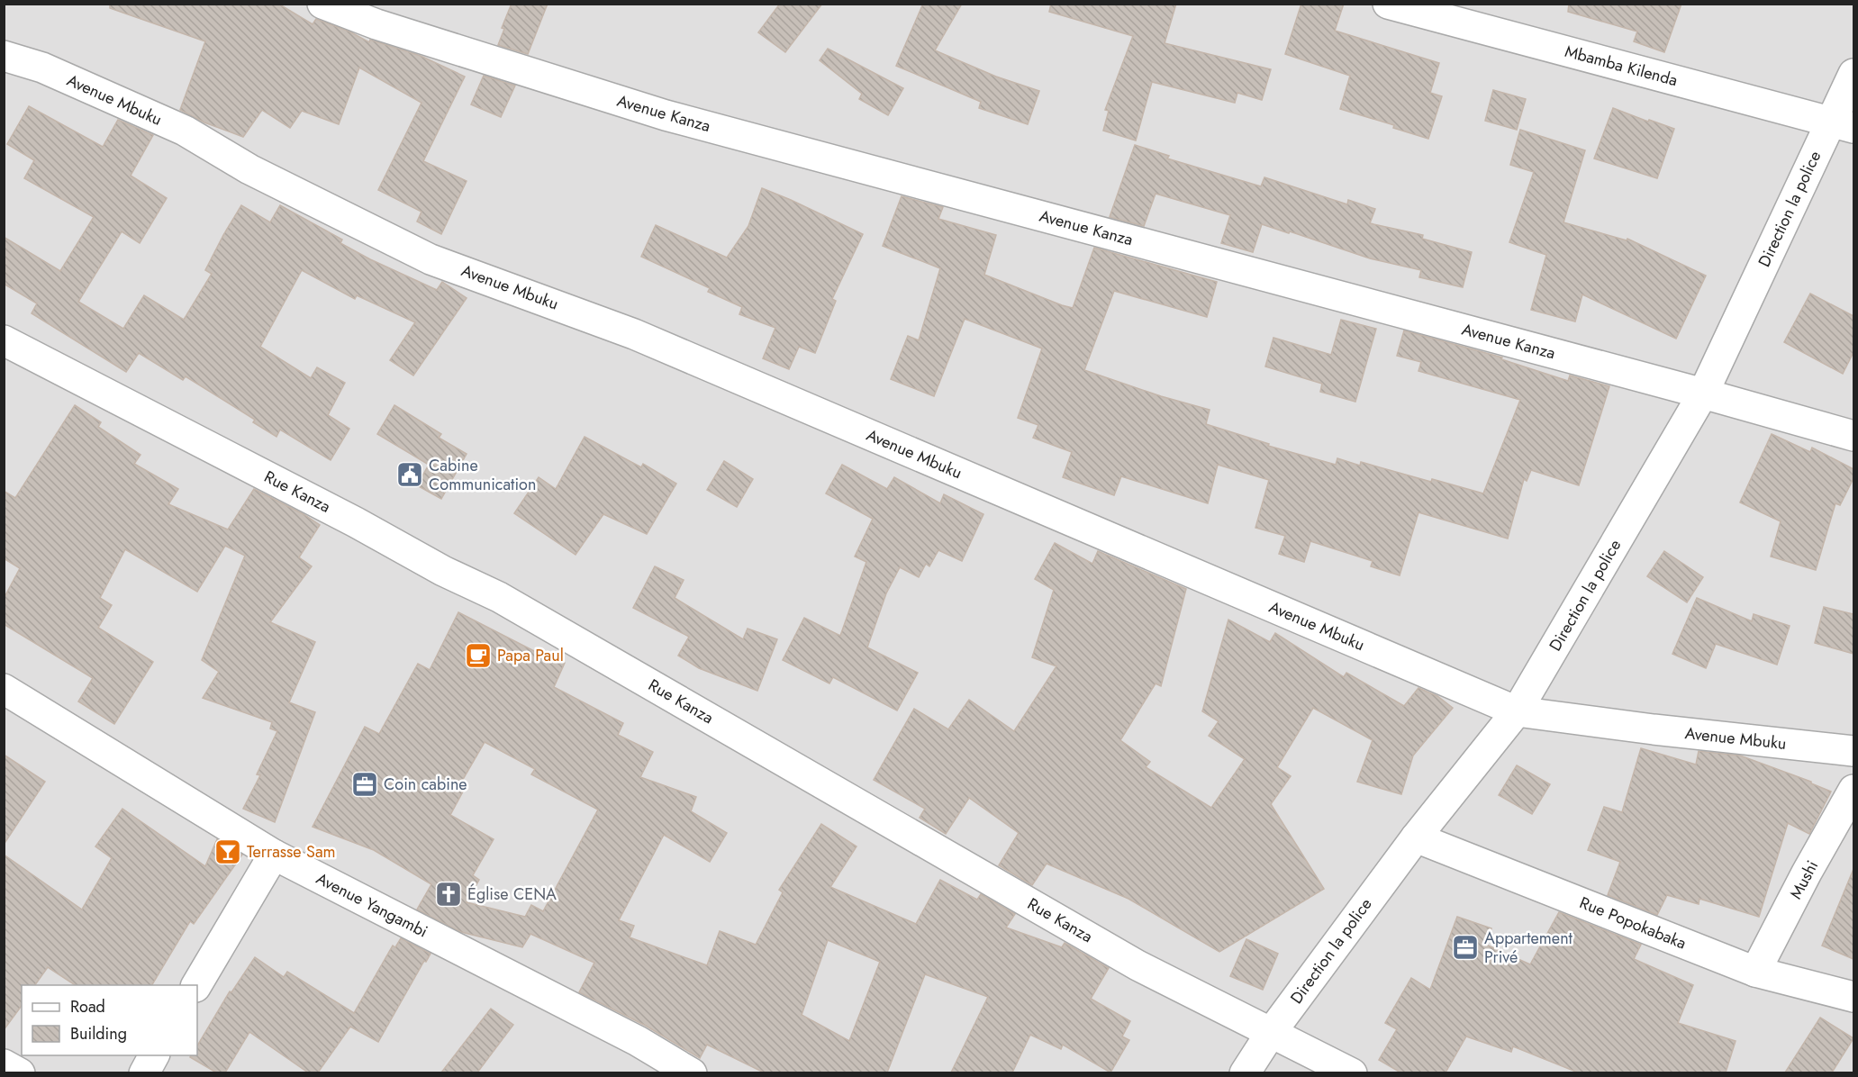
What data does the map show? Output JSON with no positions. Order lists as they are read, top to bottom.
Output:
{
  "streets": {
    "street": [
      "Mbamba Kilenda",
      "Avenue Mbuku",
      "Avenue Kanza",
      "Direction la police",
      "Rue Kanza",
      "Mushi",
      "Avenue Yangambi",
      "Rue Popokabaka"
    ]
  },
  "crossings": [
    ["Mbamba Kilenda", "Direction la police"],
    ["Avenue Mbuku", "Direction la police"],
    ["Avenue Kanza", "Direction la police"],
    ["Direction la police", "Rue Kanza"],
    ["Direction la police", "Rue Popokabaka"],
    ["Mushi", "Rue Popokabaka"]
  ],
  "places": {
    "public building": ["Cabine Communication"],
    "cafe": ["Papa Paul"],
    "office": ["Coin cabine", "Appartement Privé"],
    "bar": ["Terrasse Sam"],
    "church": ["Église CENA"]
  },
  "legend": ["Road", "Building"]
}
